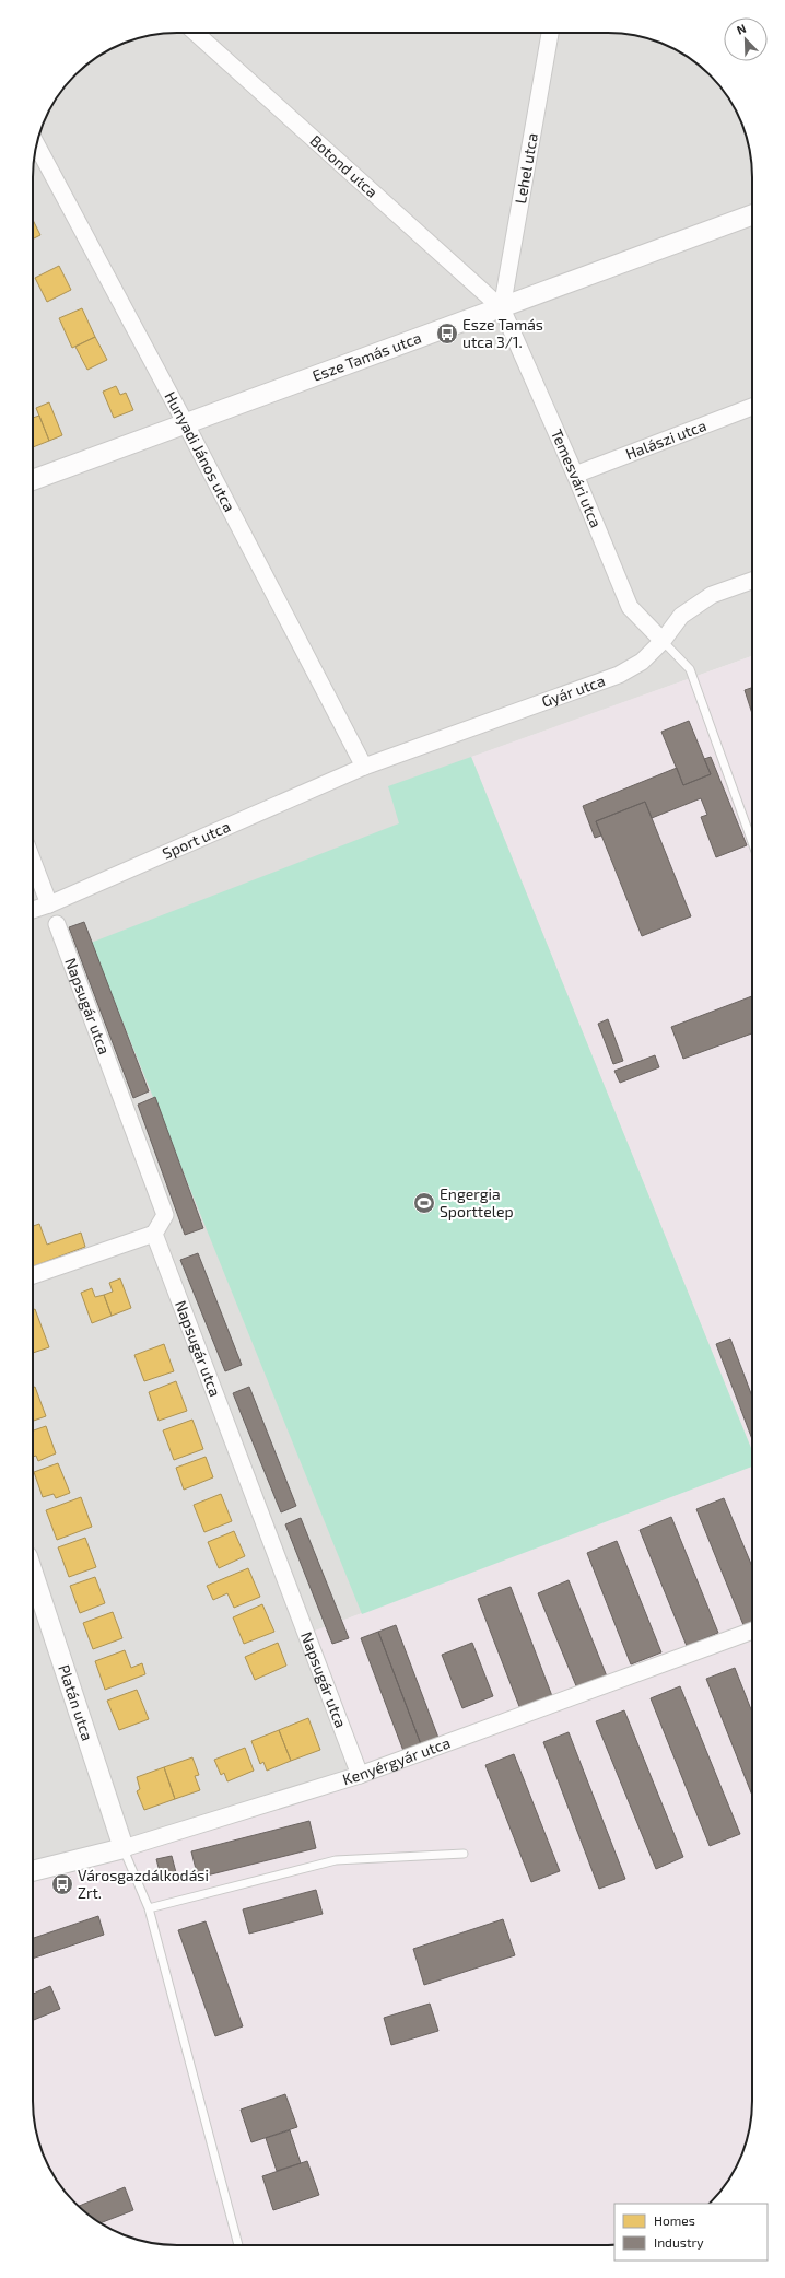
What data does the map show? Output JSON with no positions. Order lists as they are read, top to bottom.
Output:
{
  "streets": {
    "street": [
      "Botond utca",
      "Lehel utca",
      "Esze Tamás utca",
      "Halászi utca",
      "Hunyadi János utca",
      "Temesvári utca",
      "Gyár utca",
      "Sport utca",
      "Napsugár utca",
      "Platán utca",
      "Kenyérgyár utca"
    ]
  },
  "crossings": [
    ["Botond utca", "Lehel utca"],
    ["Botond utca", "Esze Tamás utca"],
    ["Botond utca", "Temesvári utca"],
    ["Lehel utca", "Esze Tamás utca"],
    ["Lehel utca", "Temesvári utca"],
    ["Esze Tamás utca", "Hunyadi János utca"],
    ["Esze Tamás utca", "Temesvári utca"],
    ["Halászi utca", "Temesvári utca"],
    ["Hunyadi János utca", "Gyár utca"],
    ["Hunyadi János utca", "Sport utca"],
    ["Temesvári utca", "Gyár utca"],
    ["Gyár utca", "Sport utca"],
    ["Napsugár utca", "Kenyérgyár utca"],
    ["Platán utca", "Kenyérgyár utca"]
  ],
  "places": {
    "bus stop": ["Esze Tamás utca 3/1.", "Városgazdálkodási Zrt."],
    "sports": ["Engergia Sporttelep"]
  },
  "legend": ["Homes", "Industry"],
  "north": "top left"
}
